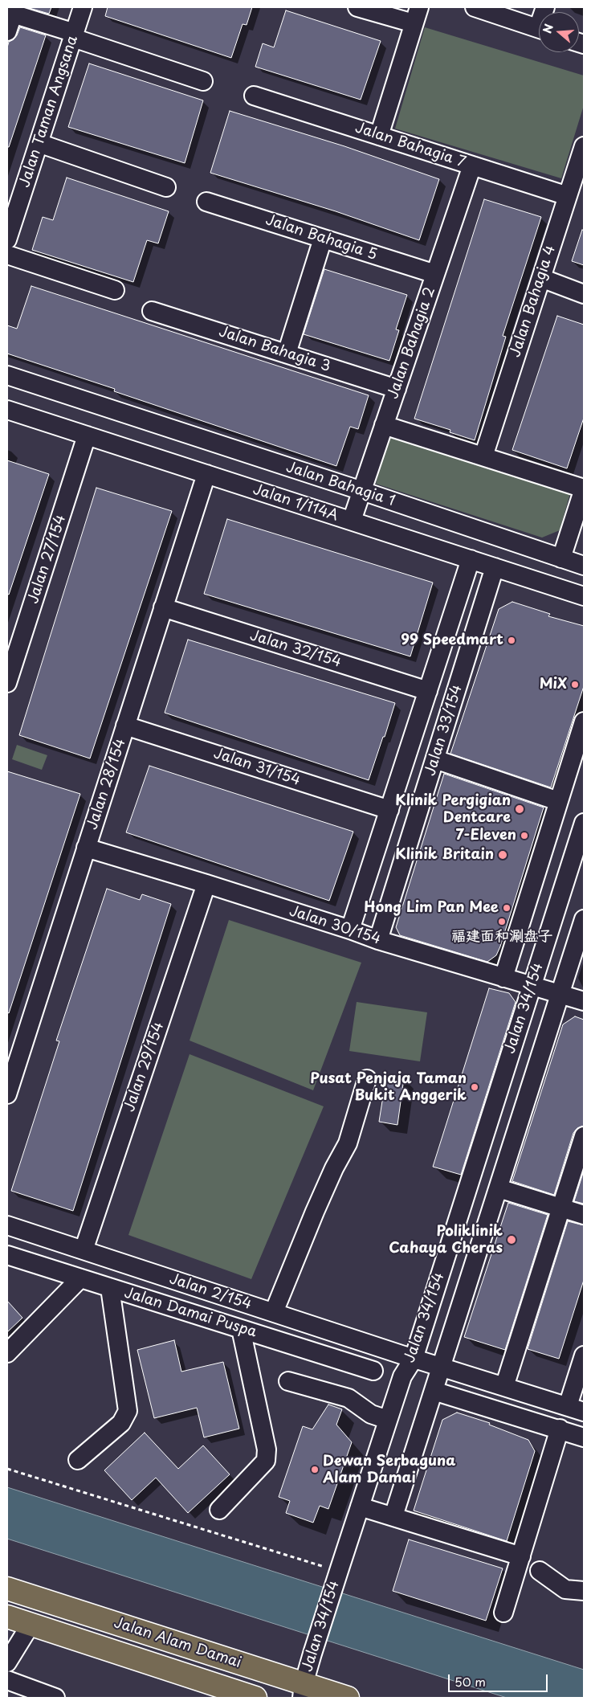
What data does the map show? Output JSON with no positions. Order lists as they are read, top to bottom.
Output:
{
  "streets": {
    "main road": ["Jalan Alam Damai"],
    "street": [
      "Jalan Taman Angsana",
      "Jalan Bahagia 7",
      "Jalan Bahagia 5",
      "Jalan Bahagia 4",
      "Jalan Bahagia 2",
      "Jalan Bahagia 3",
      "Jalan Bahagia 1",
      "Jalan 1/114A",
      "Jalan 27/154",
      "Jalan 32/154",
      "Jalan 33/154",
      "Jalan 31/154",
      "Jalan 28/154",
      "Jalan 30/154",
      "Jalan 34/154",
      "Jalan 29/154",
      "Jalan 2/154",
      "Jalan Damai Puspa"
    ]
  },
  "crossings": [
    ["Jalan Bahagia 7", "Jalan Bahagia 4"],
    ["Jalan Bahagia 7", "Jalan Bahagia 2"],
    ["Jalan Bahagia 5", "Jalan Bahagia 2"],
    ["Jalan Bahagia 2", "Jalan Bahagia 3"],
    ["Jalan Bahagia 2", "Jalan Bahagia 1"],
    ["Jalan Bahagia 2", "Jalan 1/114A"],
    ["Jalan 1/114A", "Jalan 27/154"],
    ["Jalan 1/114A", "Jalan 33/154"],
    ["Jalan 1/114A", "Jalan 28/154"],
    ["Jalan 32/154", "Jalan 33/154"],
    ["Jalan 32/154", "Jalan 28/154"],
    ["Jalan 33/154", "Jalan 31/154"],
    ["Jalan 33/154", "Jalan 30/154"],
    ["Jalan 31/154", "Jalan 28/154"],
    ["Jalan 28/154", "Jalan 30/154"],
    ["Jalan 30/154", "Jalan 34/154"],
    ["Jalan 30/154", "Jalan 29/154"],
    ["Jalan 34/154", "Jalan 2/154"],
    ["Jalan 34/154", "Jalan Alam Damai"],
    ["Jalan 29/154", "Jalan 2/154"]
  ],
  "places": [
    "99 Speedmart",
    "MiX",
    "Klinik Pergigian Dentcare",
    "7-Eleven",
    "Klinik Britain",
    "Hong Lim Pan Mee",
    "福建面和涮盘子",
    "Pusat Penjaja Taman Bukit Anggerik",
    "Poliklinik Cahaya Cheras",
    "Dewan Serbaguna Alam Damai"
  ],
  "scale_bar": "50 m",
  "north": "left"
}
